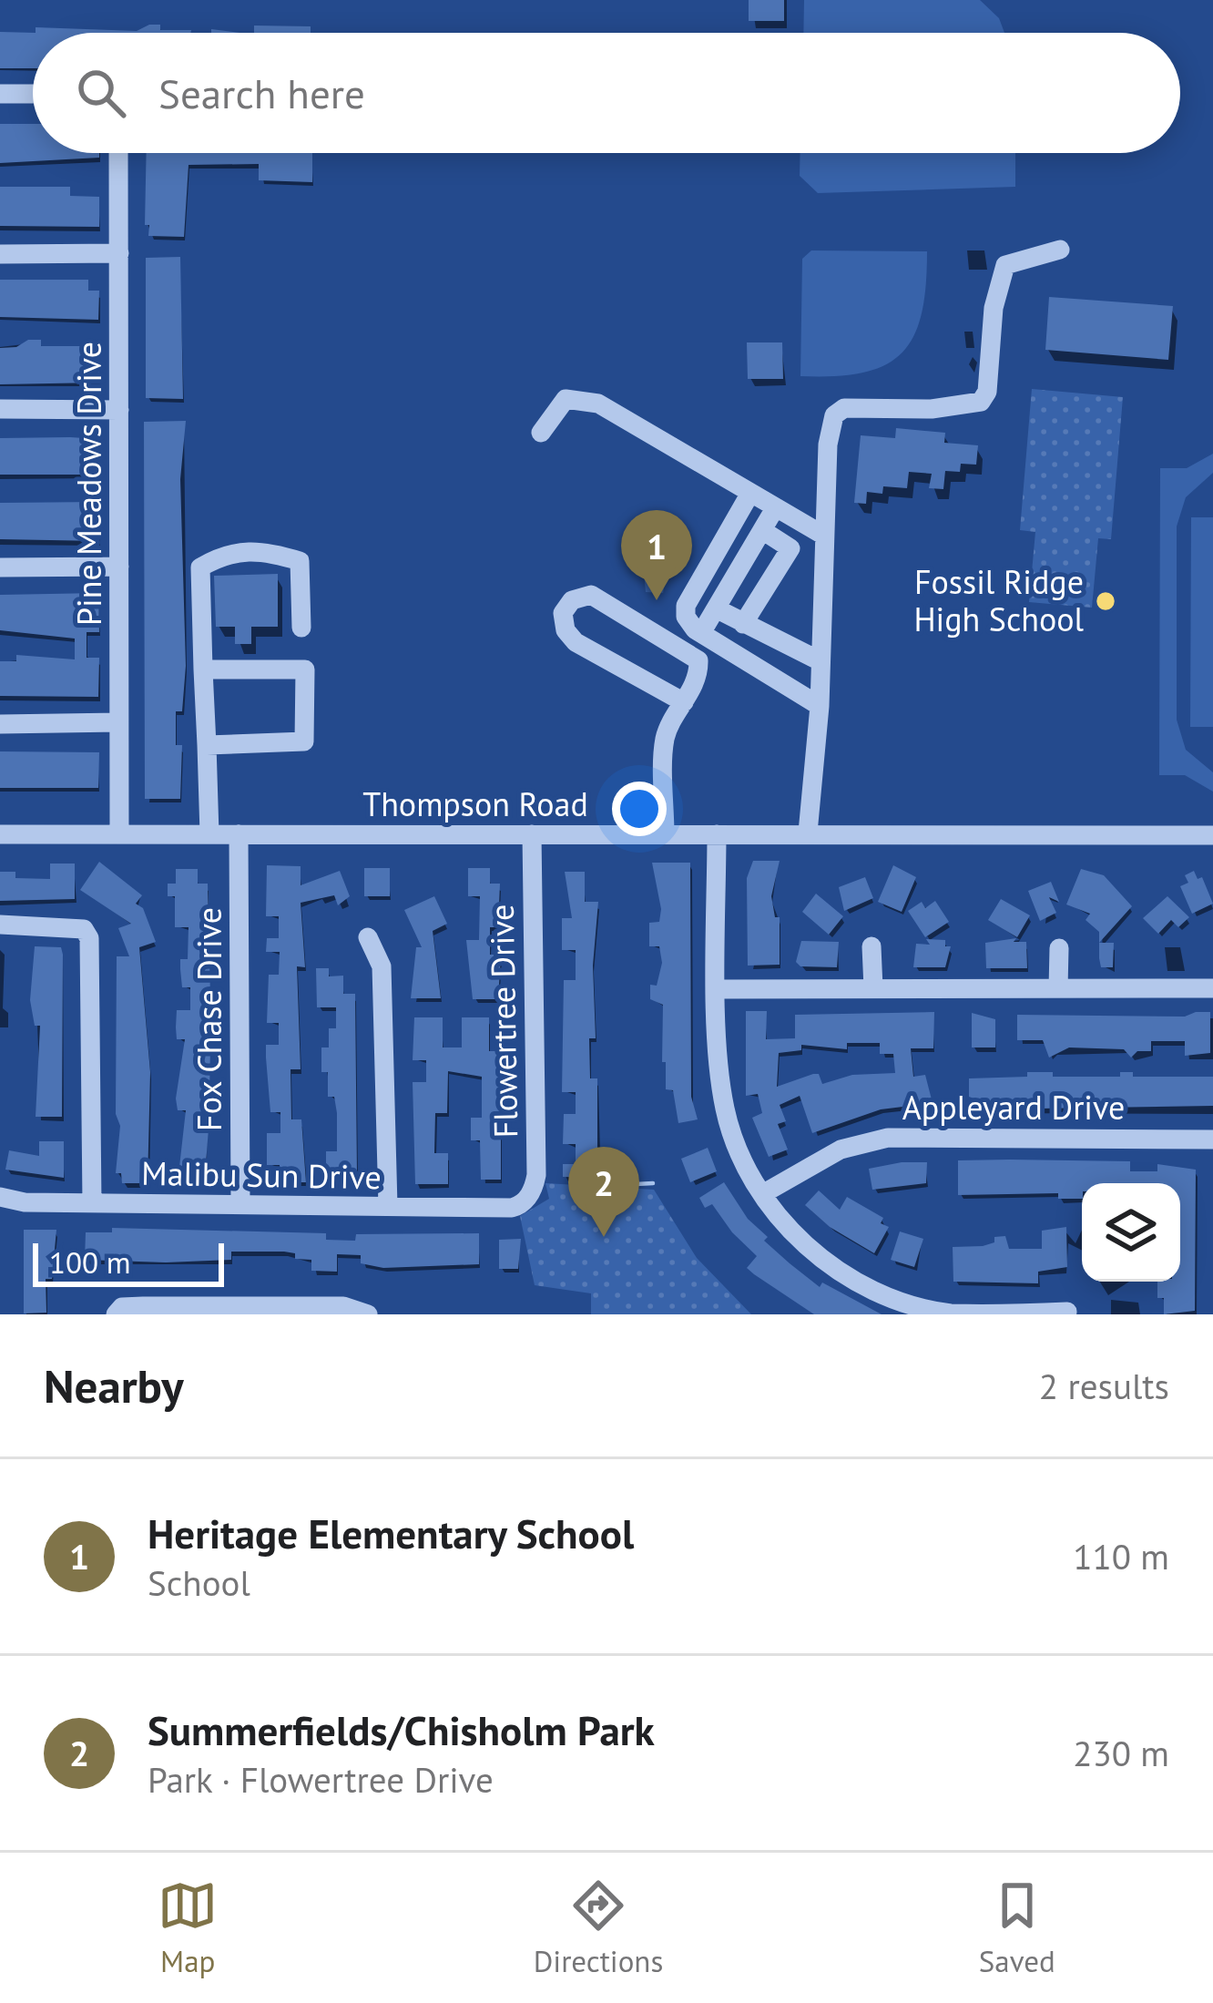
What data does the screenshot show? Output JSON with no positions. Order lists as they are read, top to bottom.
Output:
{
  "streets": {
    "street": [
      "Pine Meadows Drive",
      "Thompson Road",
      "Fox Chase Drive",
      "Flowertree Drive",
      "Appleyard Drive",
      "Malibu Sun Drive"
    ]
  },
  "crossings": [
    ["Pine Meadows Drive", "Thompson Road"],
    ["Thompson Road", "Fox Chase Drive"],
    ["Thompson Road", "Flowertree Drive"],
    ["Fox Chase Drive", "Malibu Sun Drive"],
    ["Flowertree Drive", "Malibu Sun Drive"]
  ],
  "places": ["Fossil Ridge High School"],
  "scale_bar": "100 m",
  "page": {
    "search": "Search here",
    "pins": ["1", "2"],
    "scale": "100 m",
    "heading": ["Nearby", "2 results"],
    "list": [
      {
        "mark": "1",
        "name": "Heritage Elementary School",
        "note": "School",
        "value": "110 m"
      },
      {
        "mark": "2",
        "name": "Summerfields/Chisholm Park",
        "note": "Park · Flowertree Drive",
        "value": "230 m"
      }
    ],
    "nav": ["Map", "Directions", "Saved"]
  }
}
